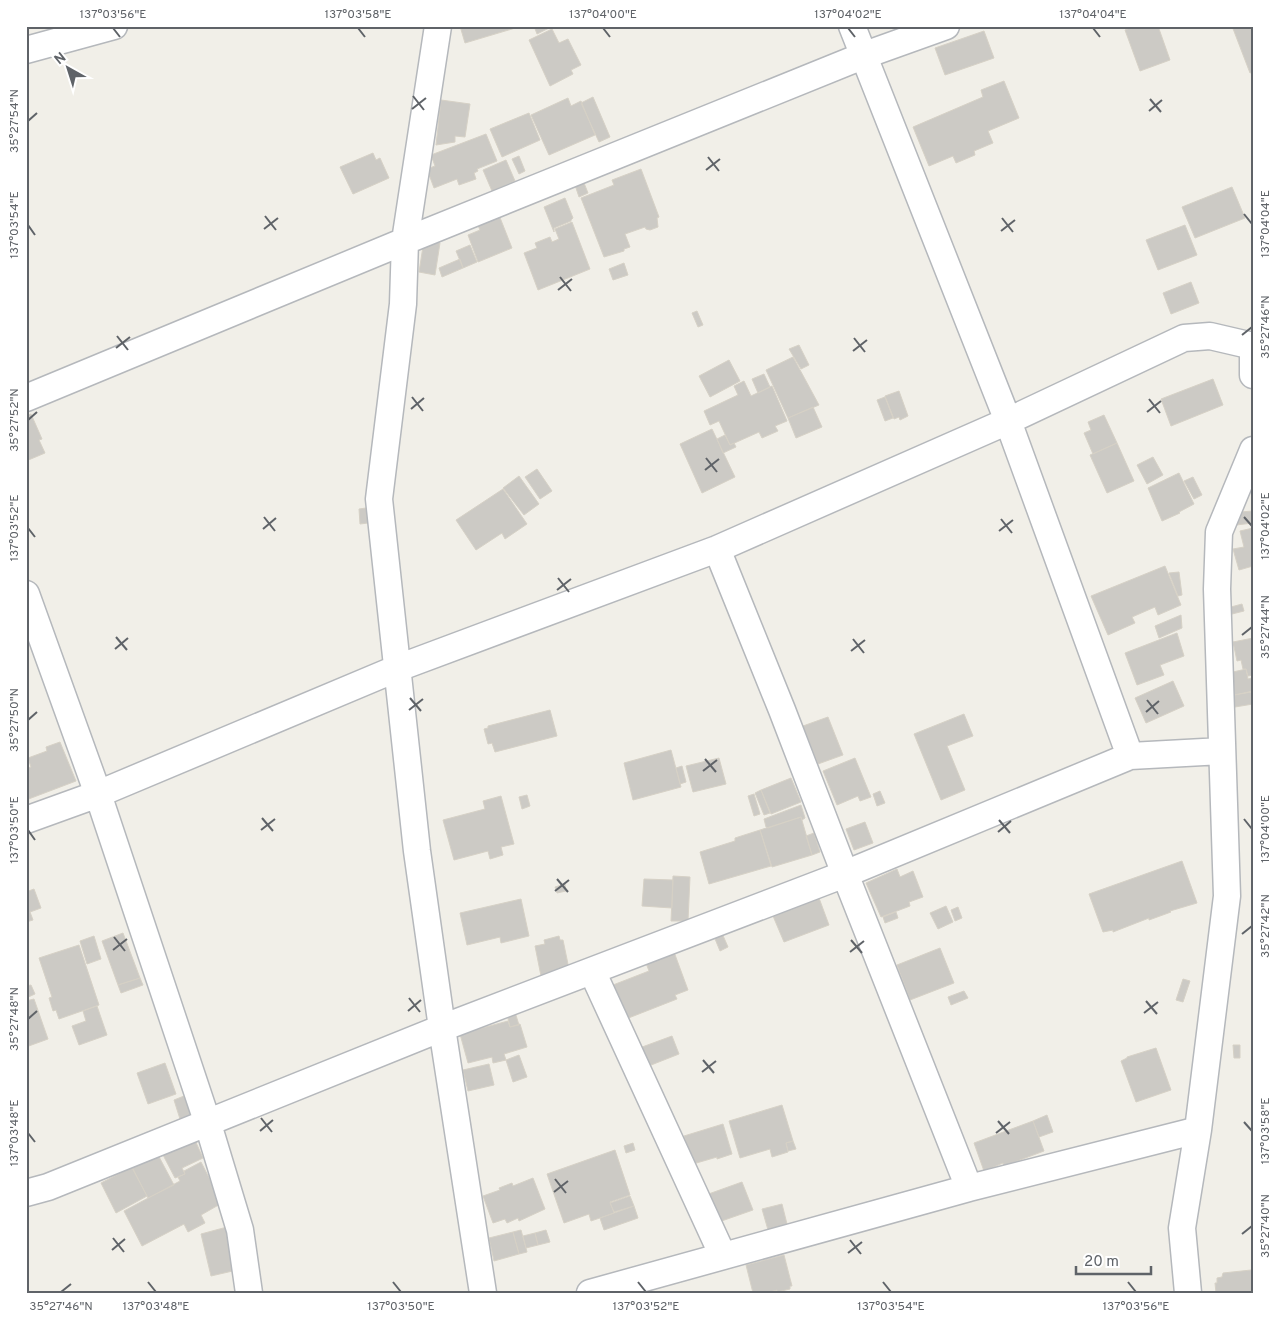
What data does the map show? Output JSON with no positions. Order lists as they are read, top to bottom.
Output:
{
  "scale_bar": "20 m",
  "north": "top left",
  "coordinates": [
    "137°03'56\"E",
    "137°03'58\"E",
    "137°04'00\"E",
    "137°04'02\"E",
    "137°04'04\"E",
    "35°27'54\"N",
    "137°03'54\"E",
    "35°27'46\"N",
    "35°27'52\"N",
    "137°03'52\"E",
    "35°27'44\"N",
    "35°27'50\"N",
    "137°03'50\"E",
    "35°27'42\"N",
    "35°27'48\"N",
    "137°03'48\"E",
    "35°27'40\"N"
  ]
}
